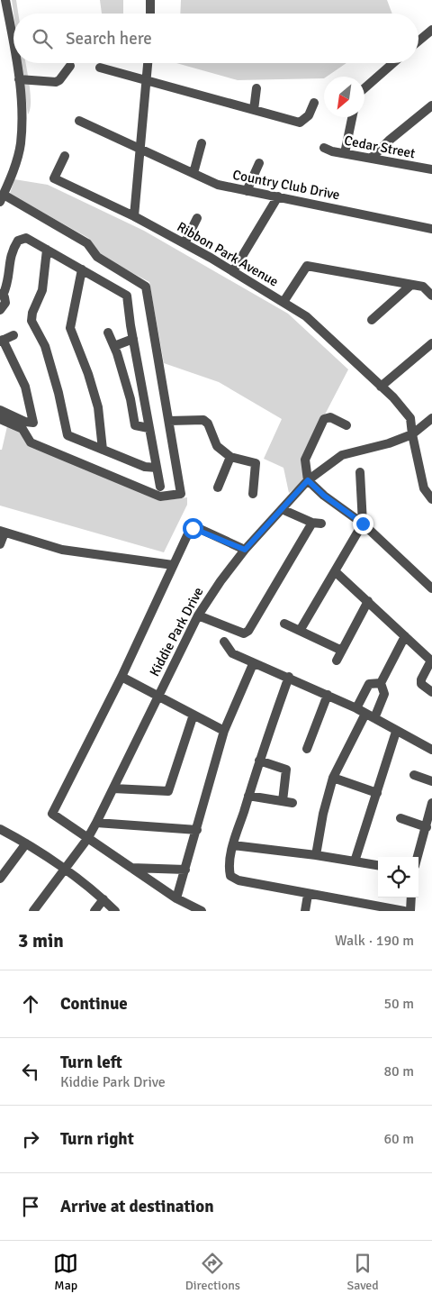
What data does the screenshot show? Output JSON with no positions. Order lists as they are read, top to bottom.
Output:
{
  "streets": {
    "street": [
      "Cedar Street",
      "Country Club Drive",
      "Ribbon Park Avenue",
      "Kiddie Park Drive"
    ]
  },
  "crossings": [
    ["Ribbon Park Avenue", "Kiddie Park Drive"]
  ],
  "north": "bottom left",
  "page": {
    "search": "Search here",
    "heading": ["3 min", "Walk · 190 m"],
    "list": [
      ["Continue", "50 m"],
      ["Turn left", "Kiddie Park Drive", "80 m"],
      ["Turn right", "60 m"],
      "Arrive at destination"
    ],
    "nav": ["Map", "Directions", "Saved"]
  }
}
